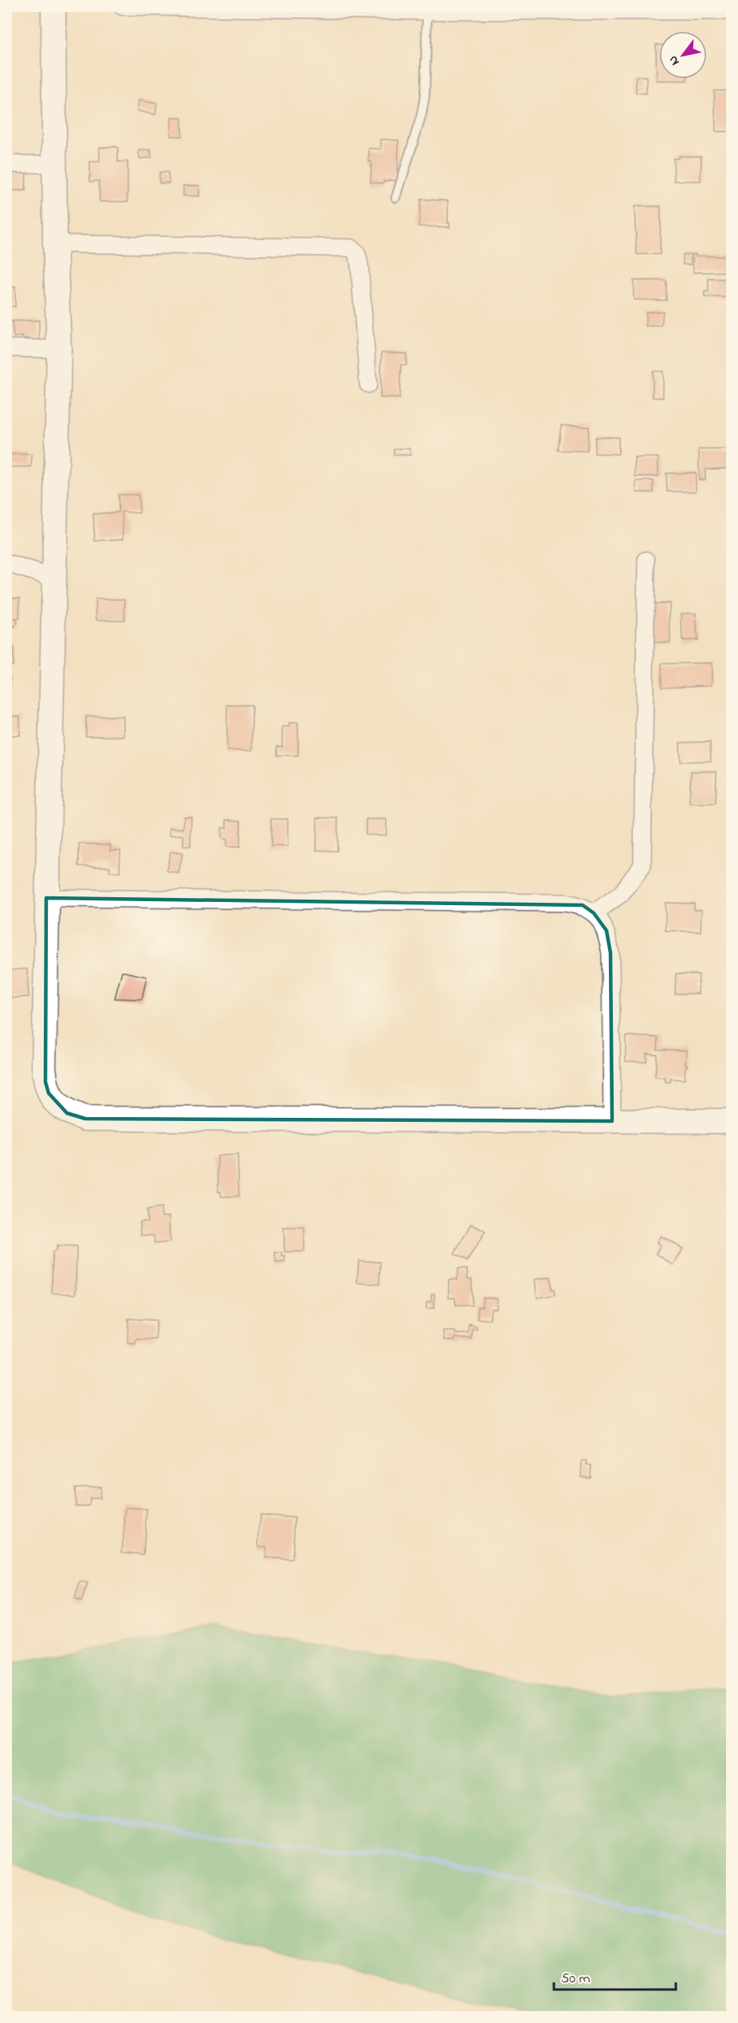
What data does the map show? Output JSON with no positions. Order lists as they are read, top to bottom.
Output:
{
  "scale_bar": "50 m",
  "north": "bottom left"
}
